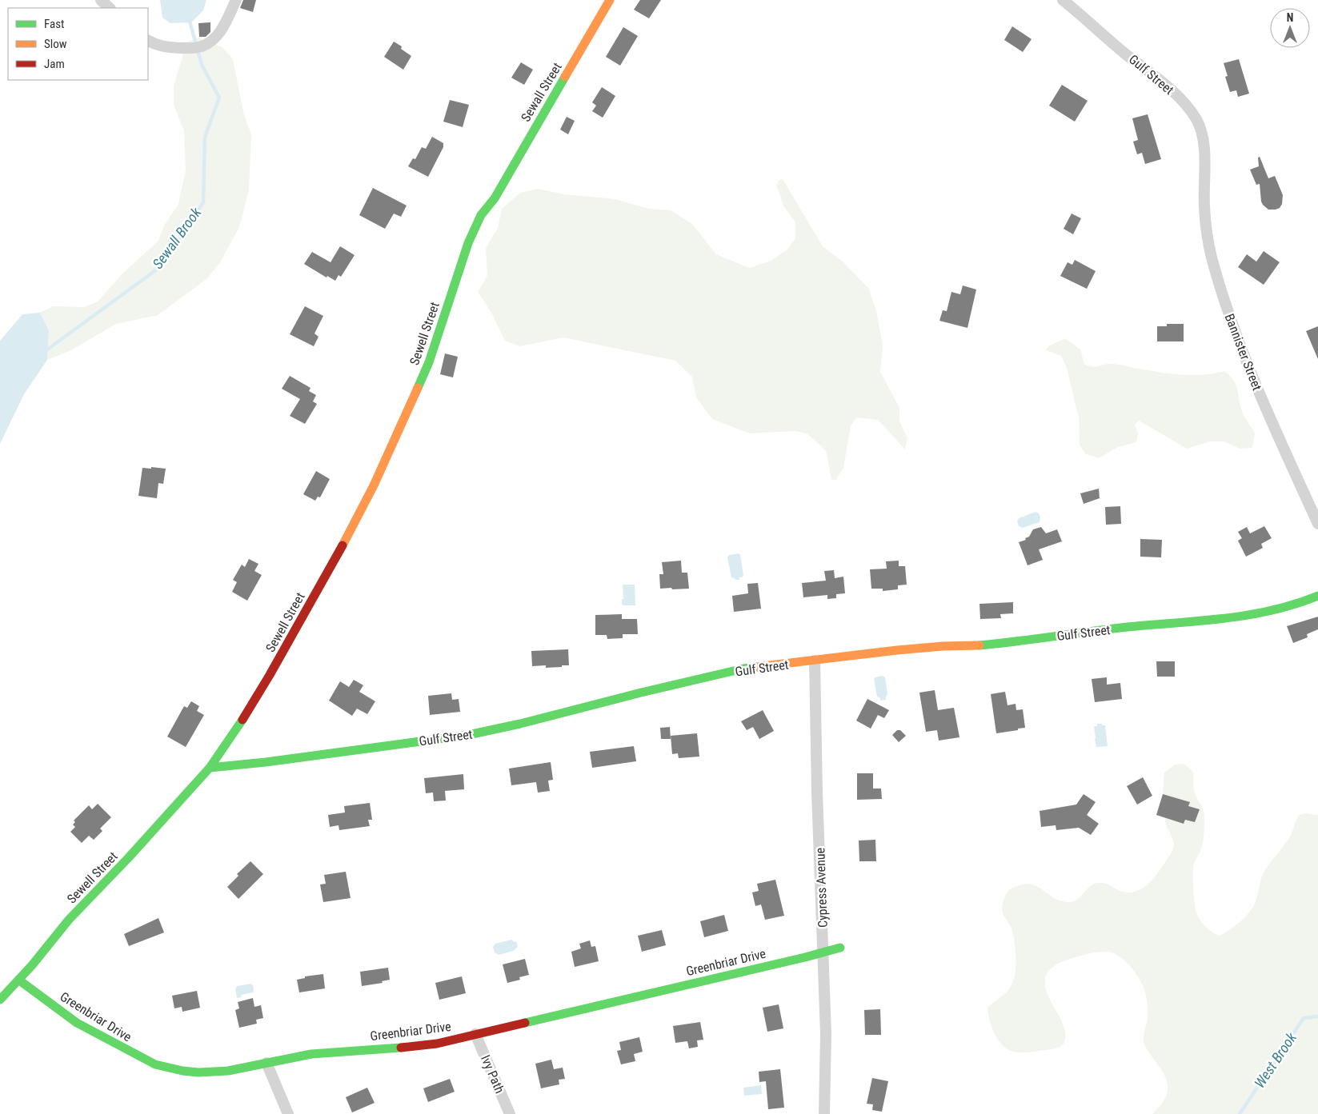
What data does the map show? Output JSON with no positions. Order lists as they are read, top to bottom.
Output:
{
  "streets": {
    "street": [
      "Gulf Street",
      "Sewall Street",
      "Sewell Street",
      "Bannister Street",
      "Cypress Avenue",
      "Greenbriar Drive",
      "Ivy Path"
    ]
  },
  "crossings": [
    ["Gulf Street", "Sewell Street"],
    ["Gulf Street", "Bannister Street"],
    ["Gulf Street", "Cypress Avenue"],
    ["Sewall Street", "Sewell Street"],
    ["Sewell Street", "Greenbriar Drive"],
    ["Cypress Avenue", "Greenbriar Drive"],
    ["Greenbriar Drive", "Ivy Path"]
  ],
  "water": ["Sewall Brook", "West Brook"],
  "legend": ["Fast", "Slow", "Jam"],
  "north": "top"
}
